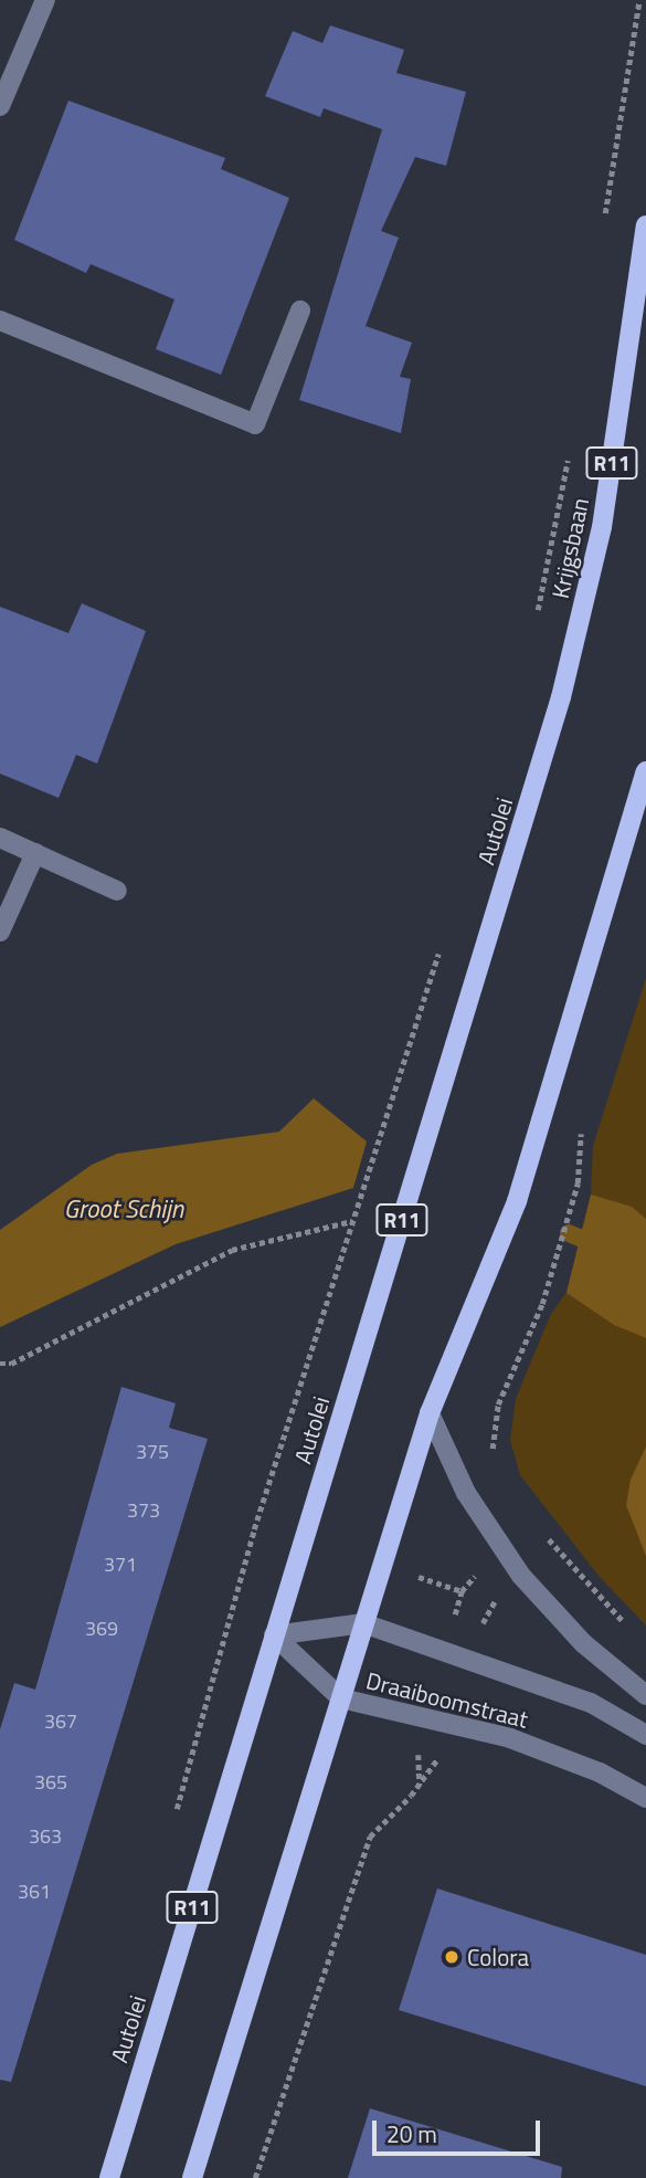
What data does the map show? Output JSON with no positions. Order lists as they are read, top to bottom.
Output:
{
  "streets": {
    "main road": ["R11", "Krijgsbaan", "Autolei"],
    "street": ["Draaiboomstraat"]
  },
  "crossings": [
    ["Krijgsbaan", "Autolei"],
    ["Autolei", "Draaiboomstraat"]
  ],
  "water": ["Groot Schijn"],
  "places": ["Colora"],
  "house_numbers": [
    "375",
    "373",
    "371",
    "369",
    "367",
    "365",
    "363",
    "361"
  ],
  "scale_bar": "20 m"
}
